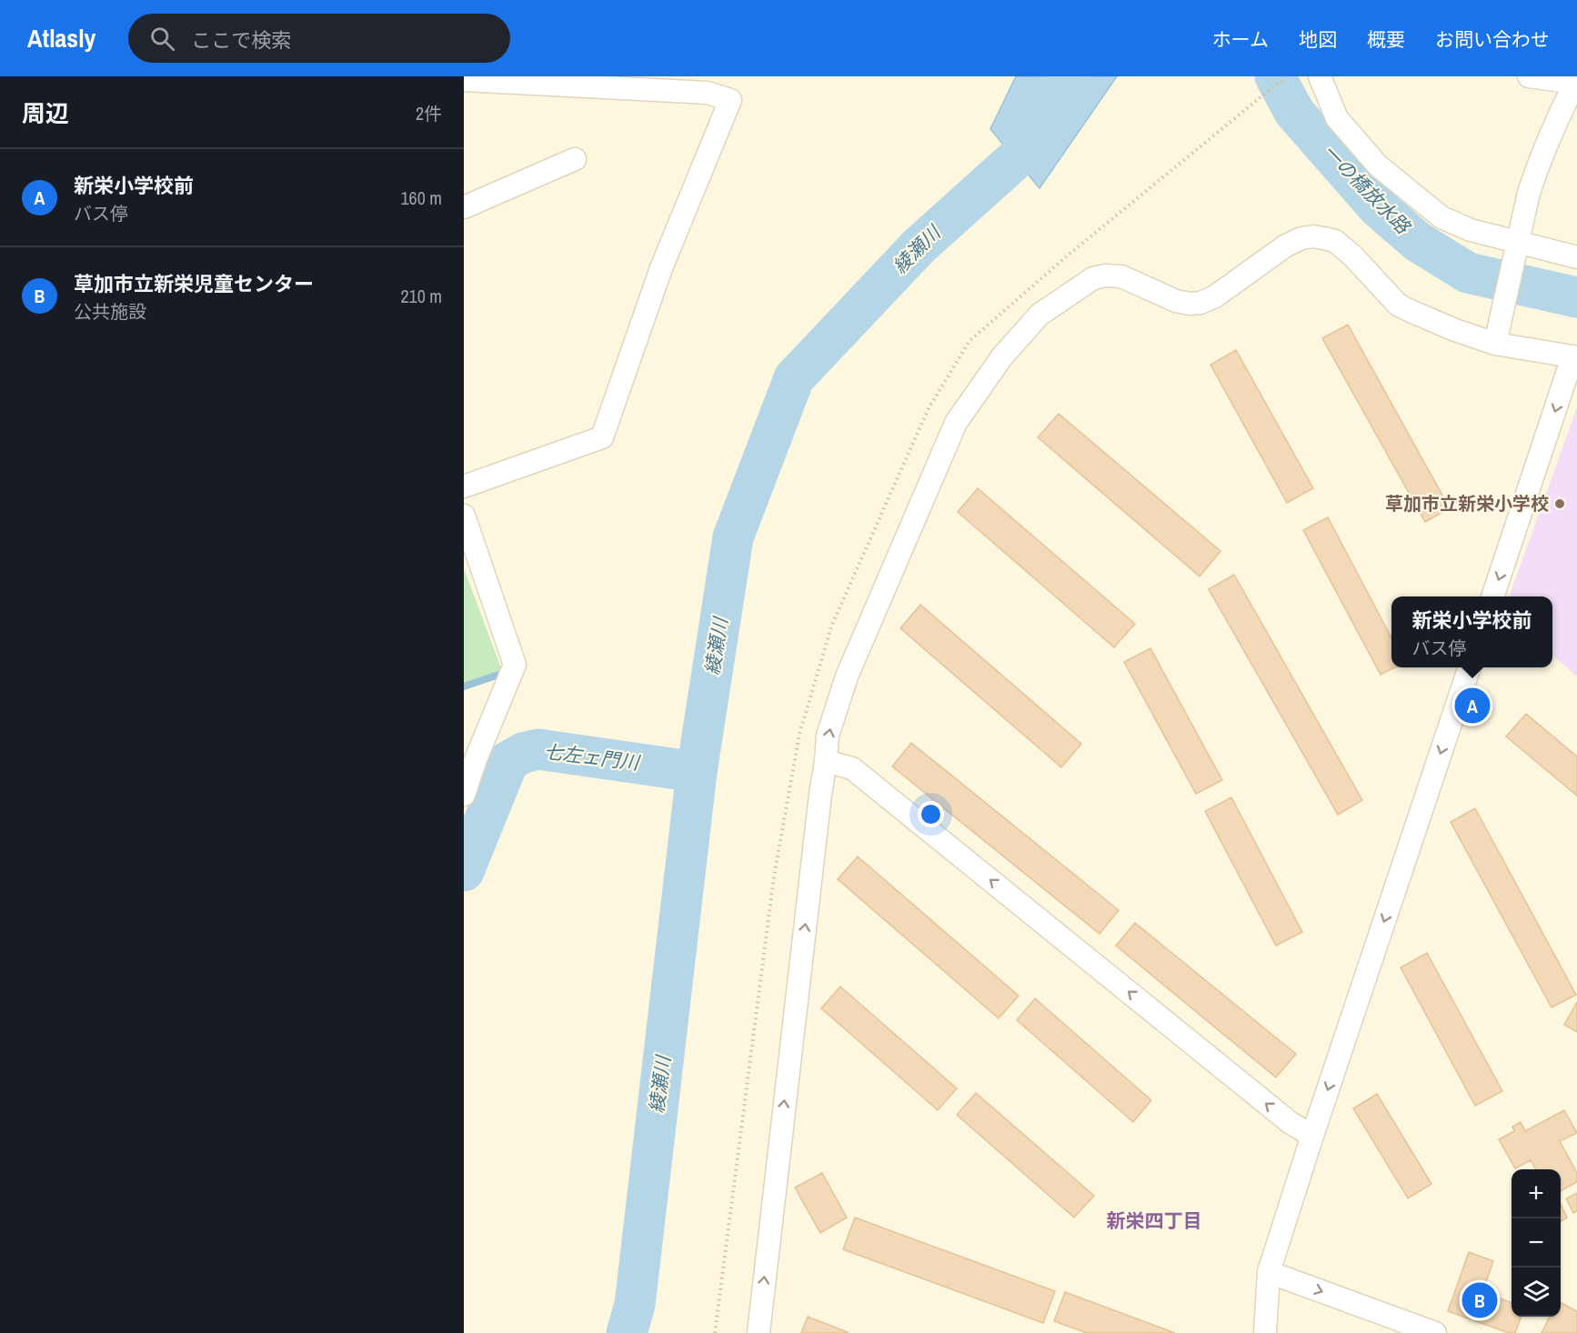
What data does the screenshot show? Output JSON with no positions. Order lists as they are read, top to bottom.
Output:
{
  "districts": ["新栄四丁目"],
  "water": ["一の橋放水路", "綾瀬川", "七左ェ門川"],
  "places": ["草加市立新栄小学校"],
  "page": {
    "header": "Atlasly",
    "search": "ここで検索",
    "nav": [
      "ホーム",
      "地図",
      "概要",
      "お問い合わせ"
    ],
    "heading": ["周辺", "2件"],
    "list": [
      {
        "mark": "A",
        "name": "新栄小学校前",
        "note": "バス停",
        "value": "160 m"
      },
      {
        "mark": "B",
        "name": "草加市立新栄児童センター",
        "note": "公共施設",
        "value": "210 m"
      }
    ],
    "popup": ["新栄小学校前", "バス停"],
    "pins": ["A", "B"],
    "map_buttons": ["+", "−"]
  }
}
